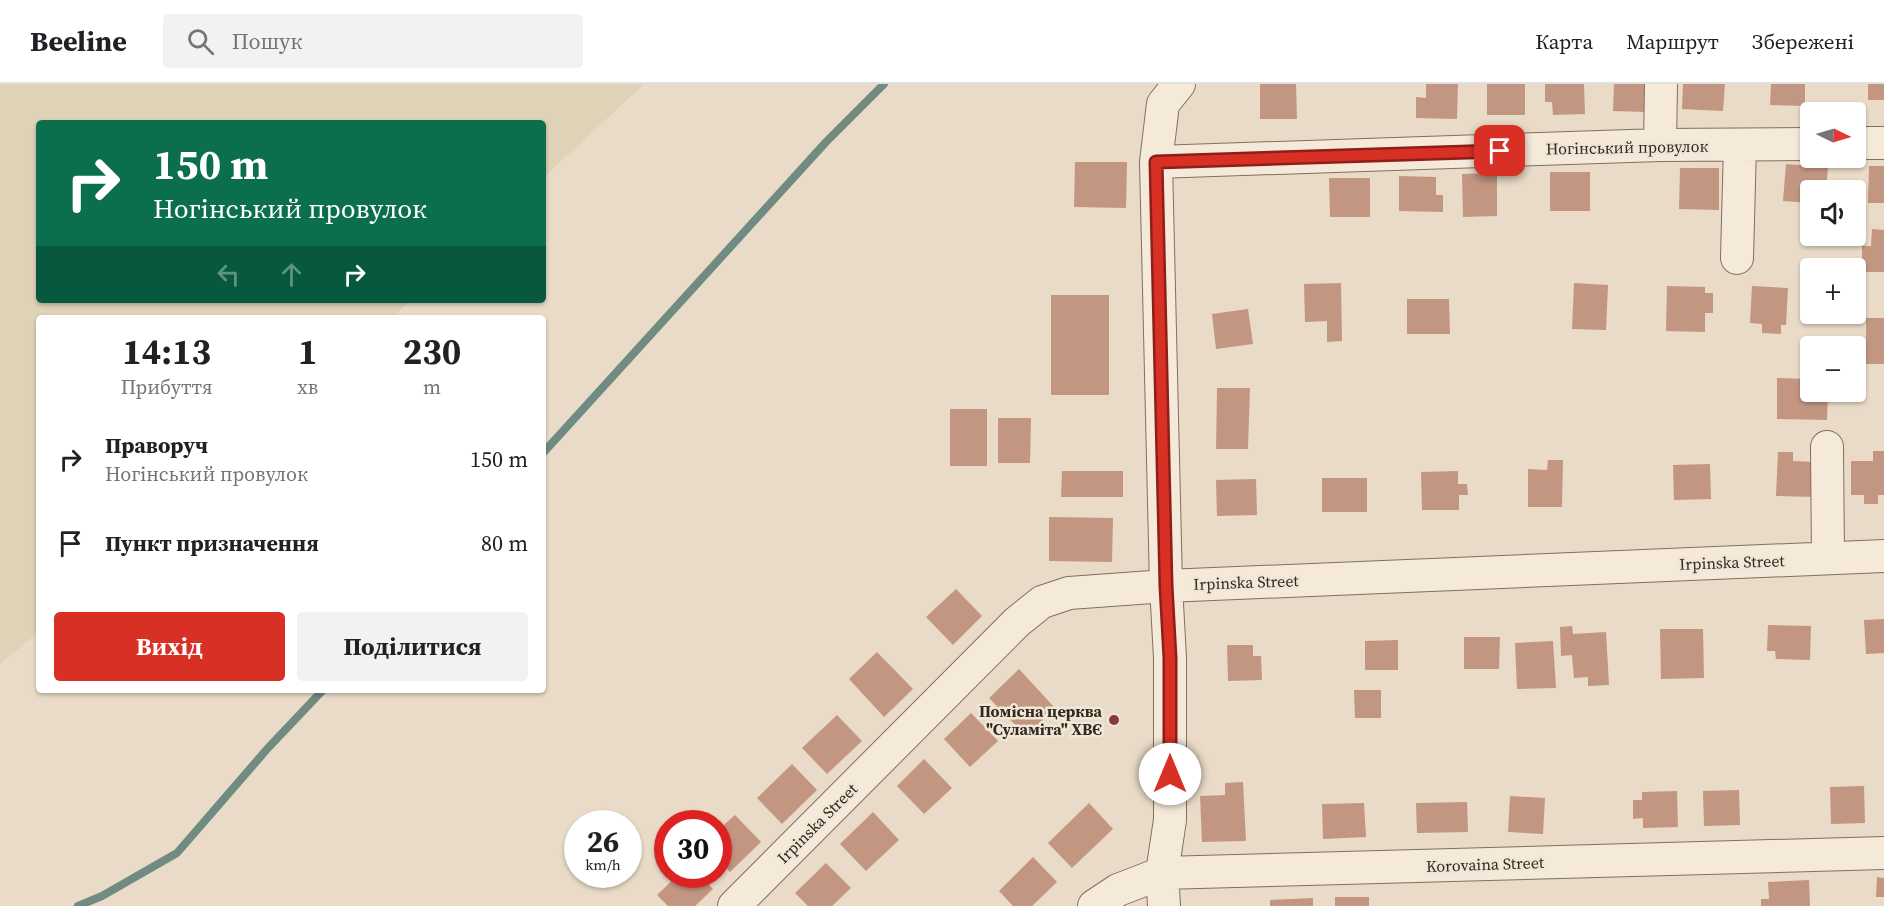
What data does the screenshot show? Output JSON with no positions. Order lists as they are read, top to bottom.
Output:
{
  "streets": {
    "street": ["Ногінський провулок", "Irpinska Street", "Korovaina Street"]
  },
  "places": ["Помісна церква \"Суламіта\" ХВЄ"],
  "north": "right",
  "page": {
    "header": "Beeline",
    "search": "Пошук",
    "nav": ["Карта", "Маршрут", "Збережені"],
    "map_buttons": ["+", "−"],
    "turn": ["150 m", "Ногінський провулок"],
    "eta": [
      "14:13",
      "Прибуття",
      "1",
      "хв",
      "230",
      "m"
    ],
    "list": [
      {
        "name": "Праворуч",
        "note": "Ногінський провулок",
        "value": "150 m"
      },
      {
        "name": "Пункт призначення",
        "value": "80 m"
      }
    ],
    "buttons": ["Вихід", "Поділитися"],
    "speed": "26 km/h",
    "limit": "30"
  }
}
